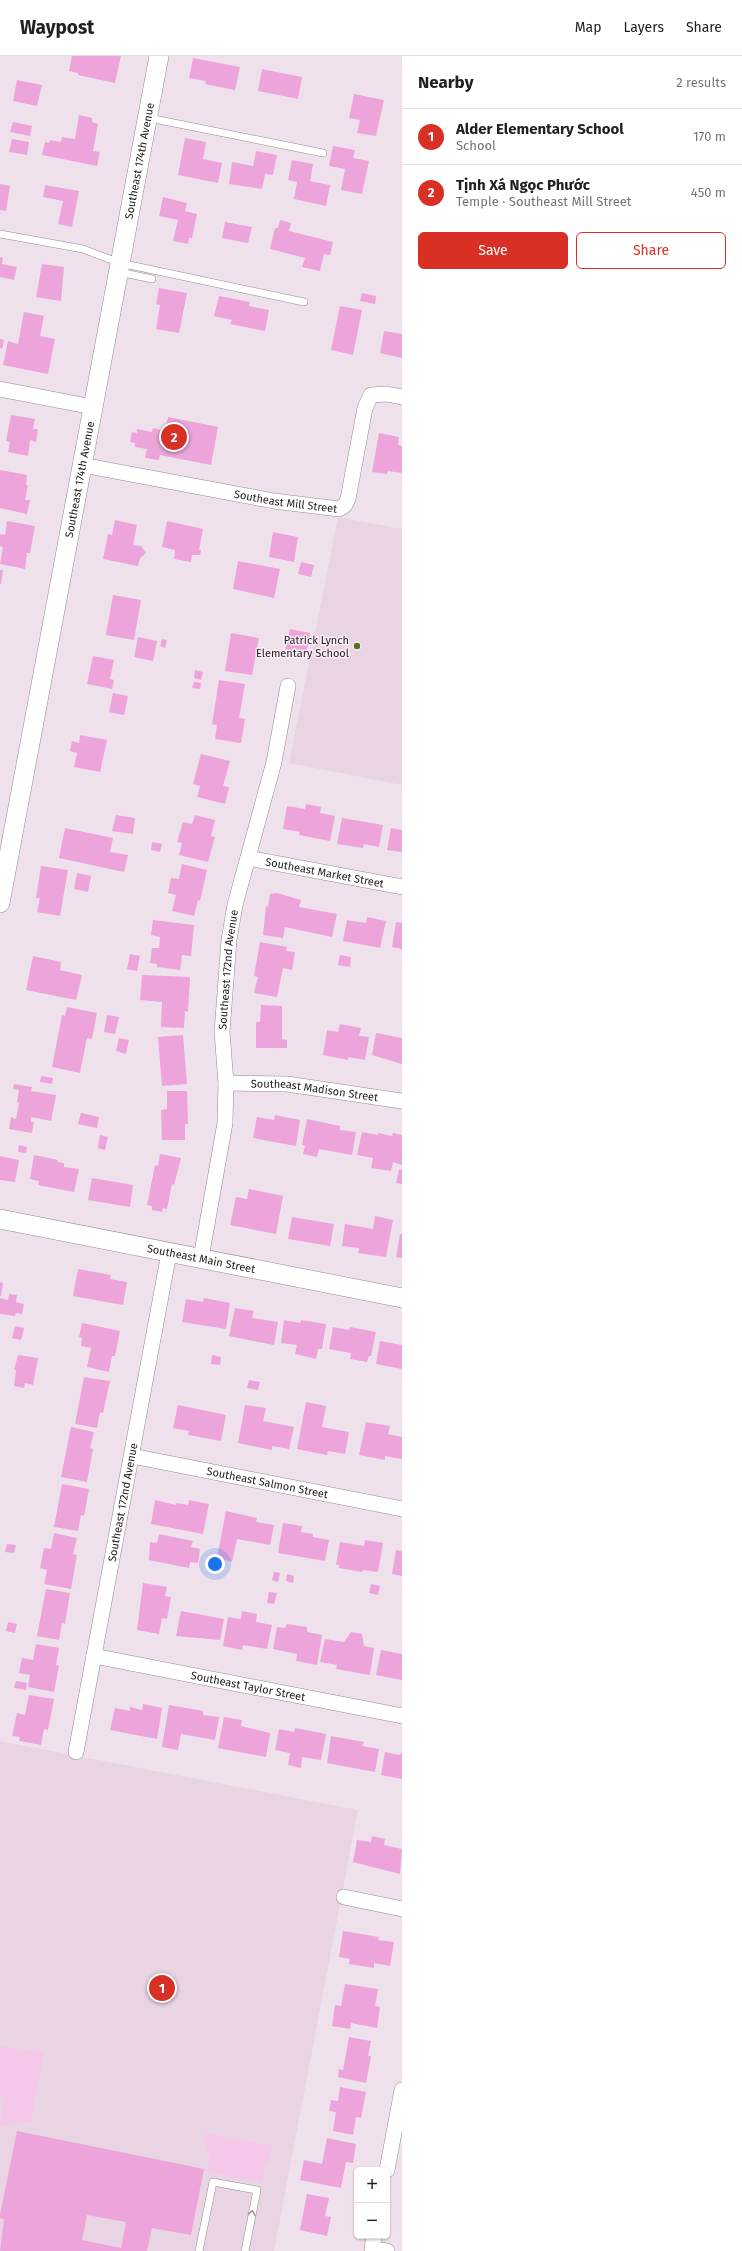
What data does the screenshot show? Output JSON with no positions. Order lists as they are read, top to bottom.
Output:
{
  "streets": {
    "street": [
      "Southeast 174th Avenue",
      "Southeast Mill Street",
      "Southeast Market Street",
      "Southeast 172nd Avenue",
      "Southeast Madison Street",
      "Southeast Main Street",
      "Southeast Salmon Street",
      "Southeast Taylor Street"
    ]
  },
  "crossings": [
    ["Southeast 174th Avenue", "Southeast Mill Street"],
    ["Southeast Market Street", "Southeast 172nd Avenue"],
    ["Southeast 172nd Avenue", "Southeast Madison Street"],
    ["Southeast 172nd Avenue", "Southeast Main Street"],
    ["Southeast 172nd Avenue", "Southeast Salmon Street"],
    ["Southeast 172nd Avenue", "Southeast Taylor Street"]
  ],
  "places": ["Patrick Lynch Elementary School"],
  "page": {
    "header": "Waypost",
    "nav": ["Map", "Layers", "Share"],
    "heading": ["Nearby", "2 results"],
    "list": [
      {
        "mark": "1",
        "name": "Alder Elementary School",
        "note": "School",
        "value": "170 m"
      },
      {
        "mark": "2",
        "name": "Tịnh Xá Ngọc Phước",
        "note": "Temple · Southeast Mill Street",
        "value": "450 m"
      }
    ],
    "buttons": ["Save", "Share"],
    "pins": ["2", "1"],
    "map_buttons": ["+", "−"]
  }
}
